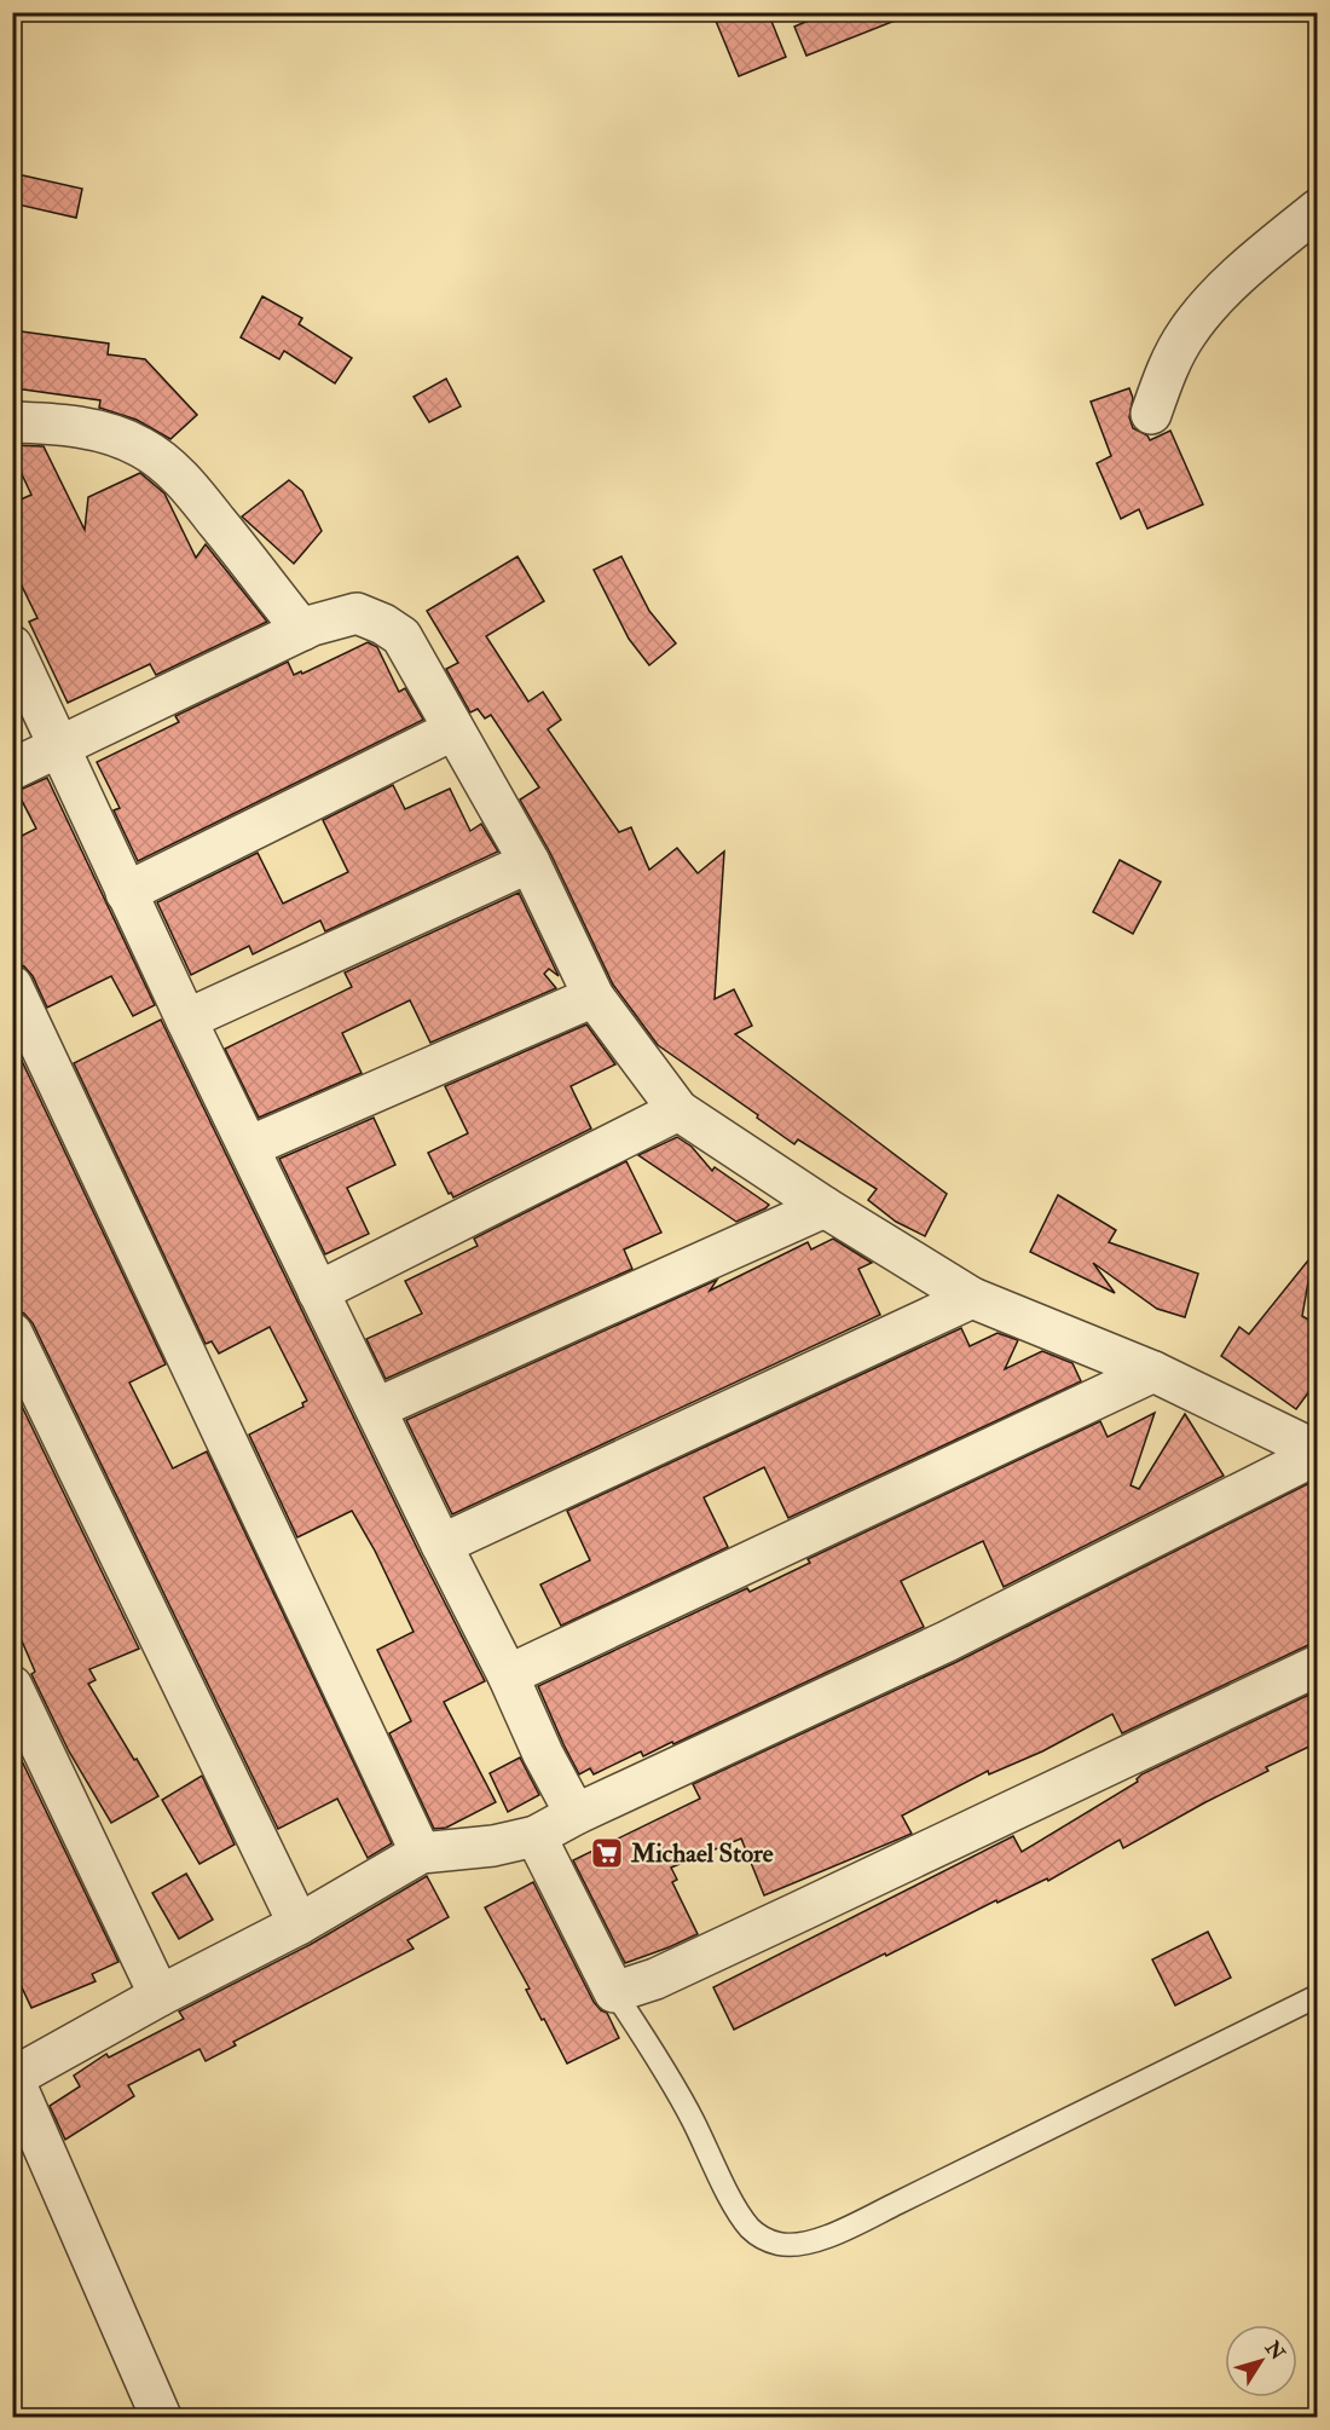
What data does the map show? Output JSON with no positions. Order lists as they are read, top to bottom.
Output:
{
  "places": {
    "supermarket": ["Michael Store"]
  },
  "north": "top right"
}
